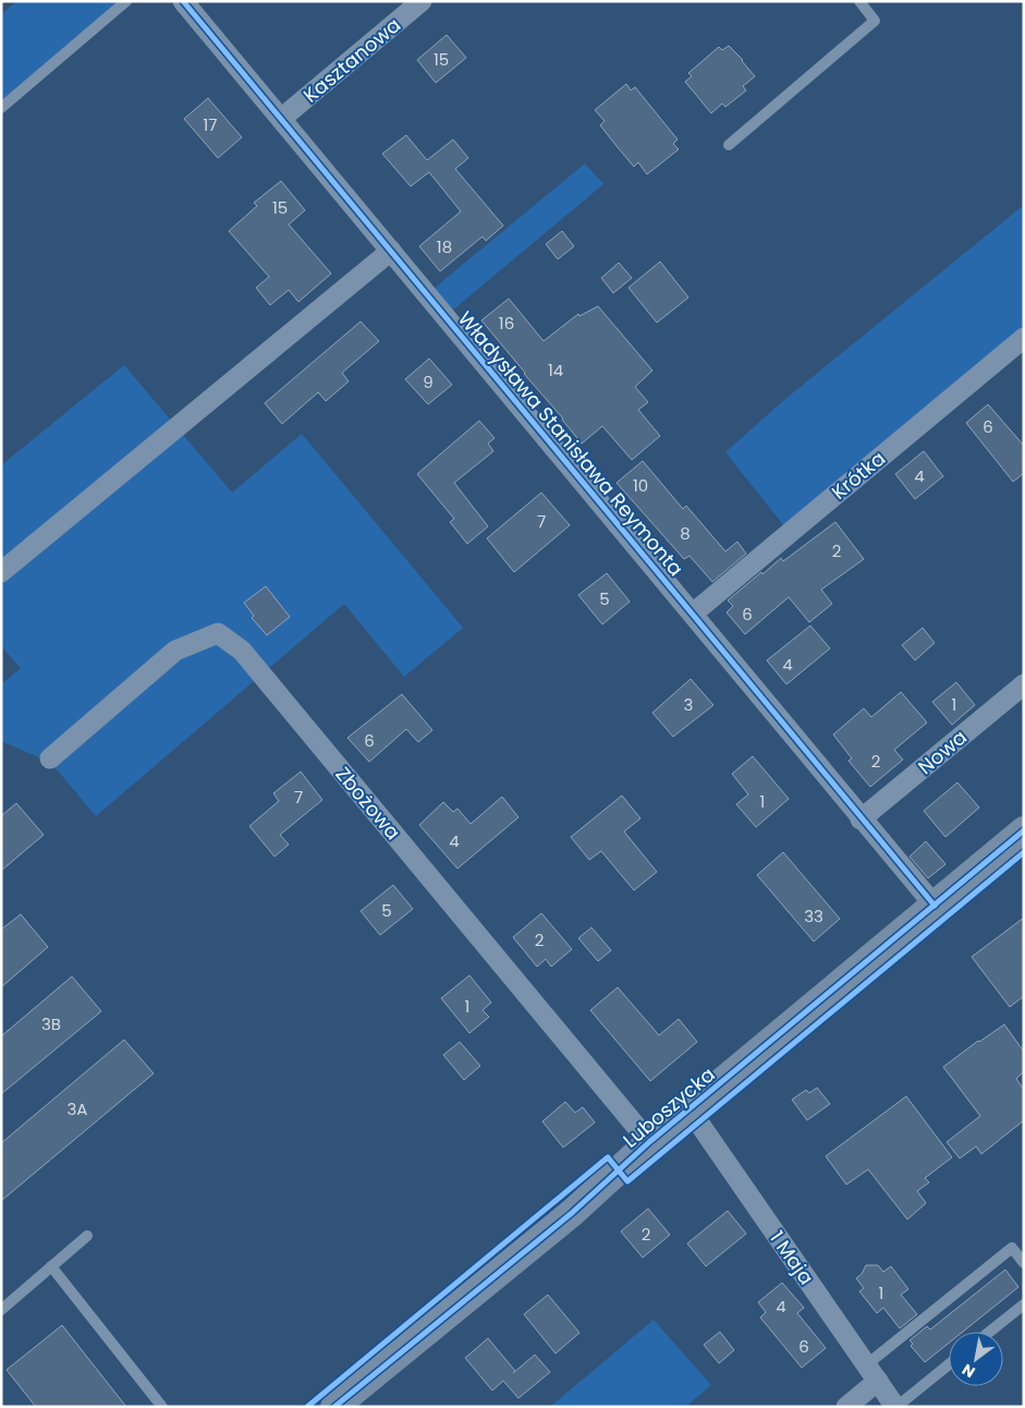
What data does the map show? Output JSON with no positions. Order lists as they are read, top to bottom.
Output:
{
  "streets": {
    "street": [
      "Kasztanowa",
      "Władysława Stanisława Reymonta",
      "Krótka",
      "Nowa",
      "Zbożowa",
      "Luboszycka",
      "1 Maja"
    ]
  },
  "crossings": [
    ["Kasztanowa", "Władysława Stanisława Reymonta"],
    ["Władysława Stanisława Reymonta", "Krótka"],
    ["Władysława Stanisława Reymonta", "Nowa"],
    ["Władysława Stanisława Reymonta", "Luboszycka"],
    ["Zbożowa", "Luboszycka"],
    ["Luboszycka", "1 Maja"]
  ],
  "house_numbers": [
    "15",
    "17",
    "15",
    "18",
    "16",
    "14",
    "9",
    "6",
    "4",
    "10",
    "7",
    "8",
    "2",
    "5",
    "6",
    "4",
    "3",
    "1",
    "6",
    "2",
    "7",
    "1",
    "4",
    "5",
    "33",
    "2",
    "1",
    "3B",
    "3A",
    "2",
    "1",
    "4",
    "6"
  ],
  "north": "bottom left"
}
